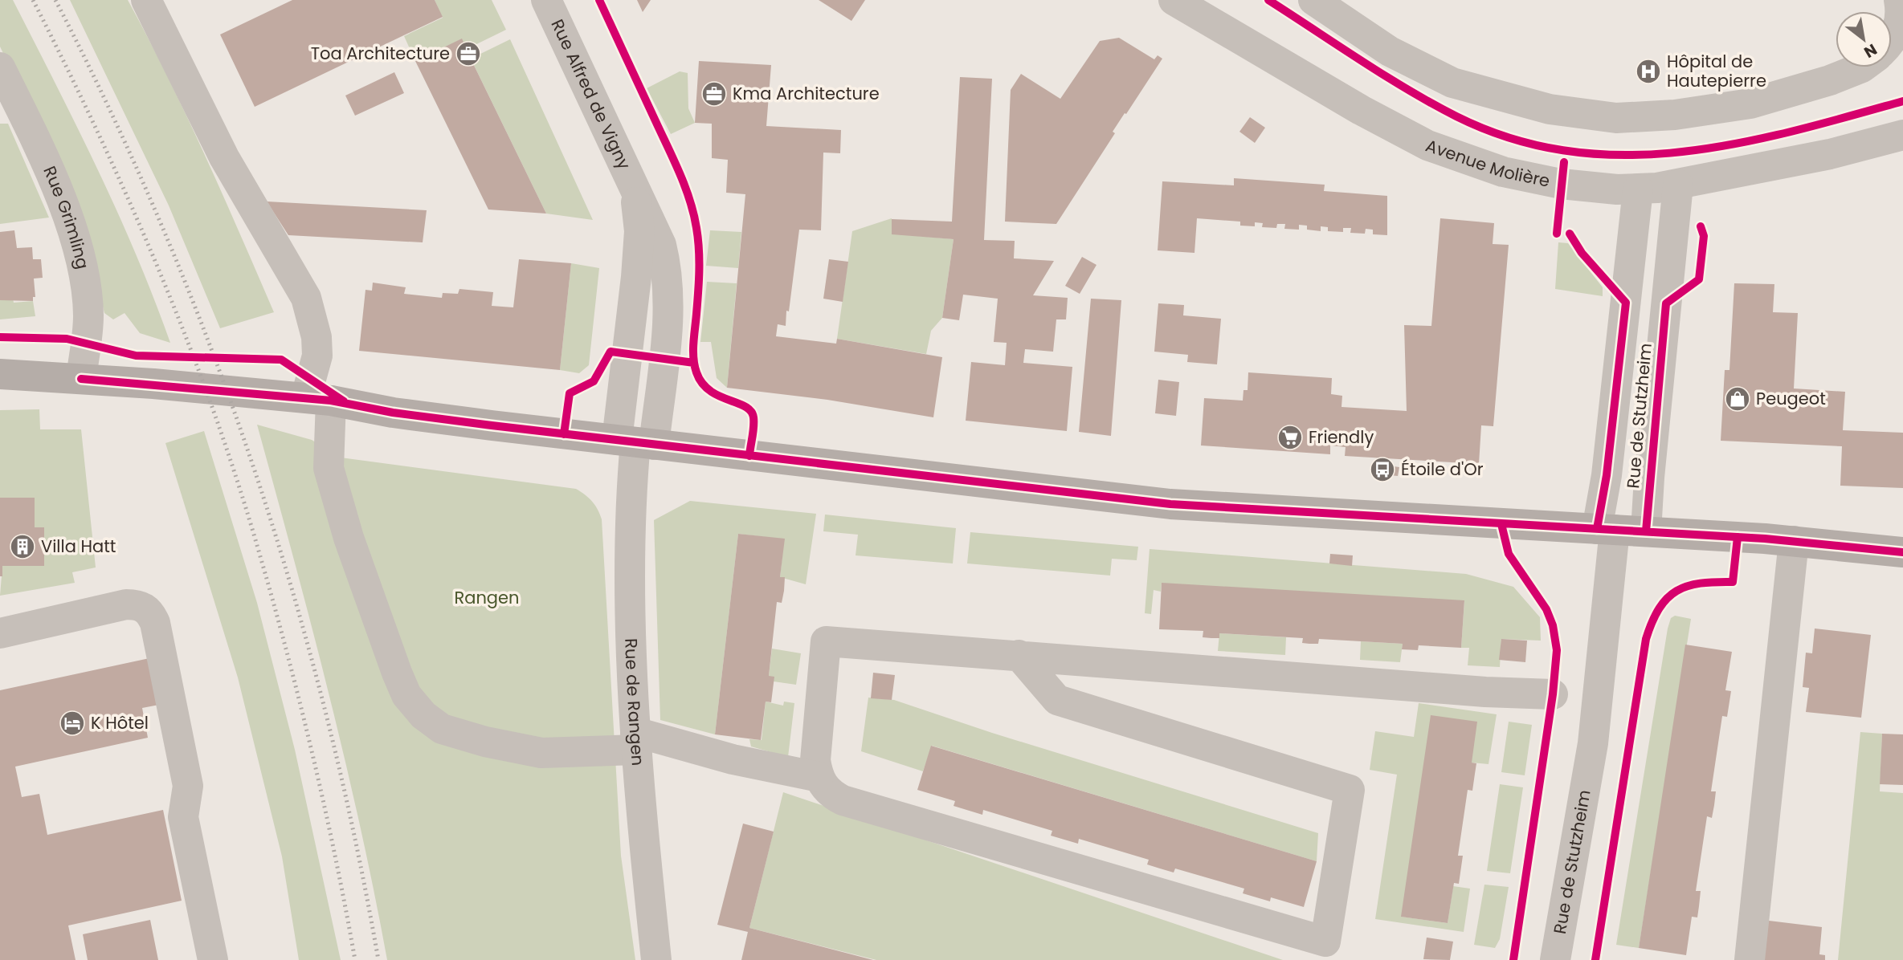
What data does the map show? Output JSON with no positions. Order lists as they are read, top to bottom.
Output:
{
  "streets": {
    "street": [
      "Rue Alfred de Vigny",
      "Avenue Molière",
      "Rue Grimling",
      "Rue de Stutzheim",
      "Rue de Rangen"
    ]
  },
  "crossings": [
    ["Rue Alfred de Vigny", "Rue de Rangen"],
    ["Avenue Molière", "Rue de Stutzheim"]
  ],
  "parks": ["Rangen"],
  "places": {
    "office": ["Toa Architecture", "Kma Architecture"],
    "hospital": ["Hôpital de Hautepierre"],
    "shop": ["Peugeot"],
    "supermarket": ["Friendly"],
    "bus stop": ["Étoile d'Or"],
    "building": ["Villa Hatt"],
    "hotel": ["K Hôtel"]
  },
  "north": "bottom right"
}
